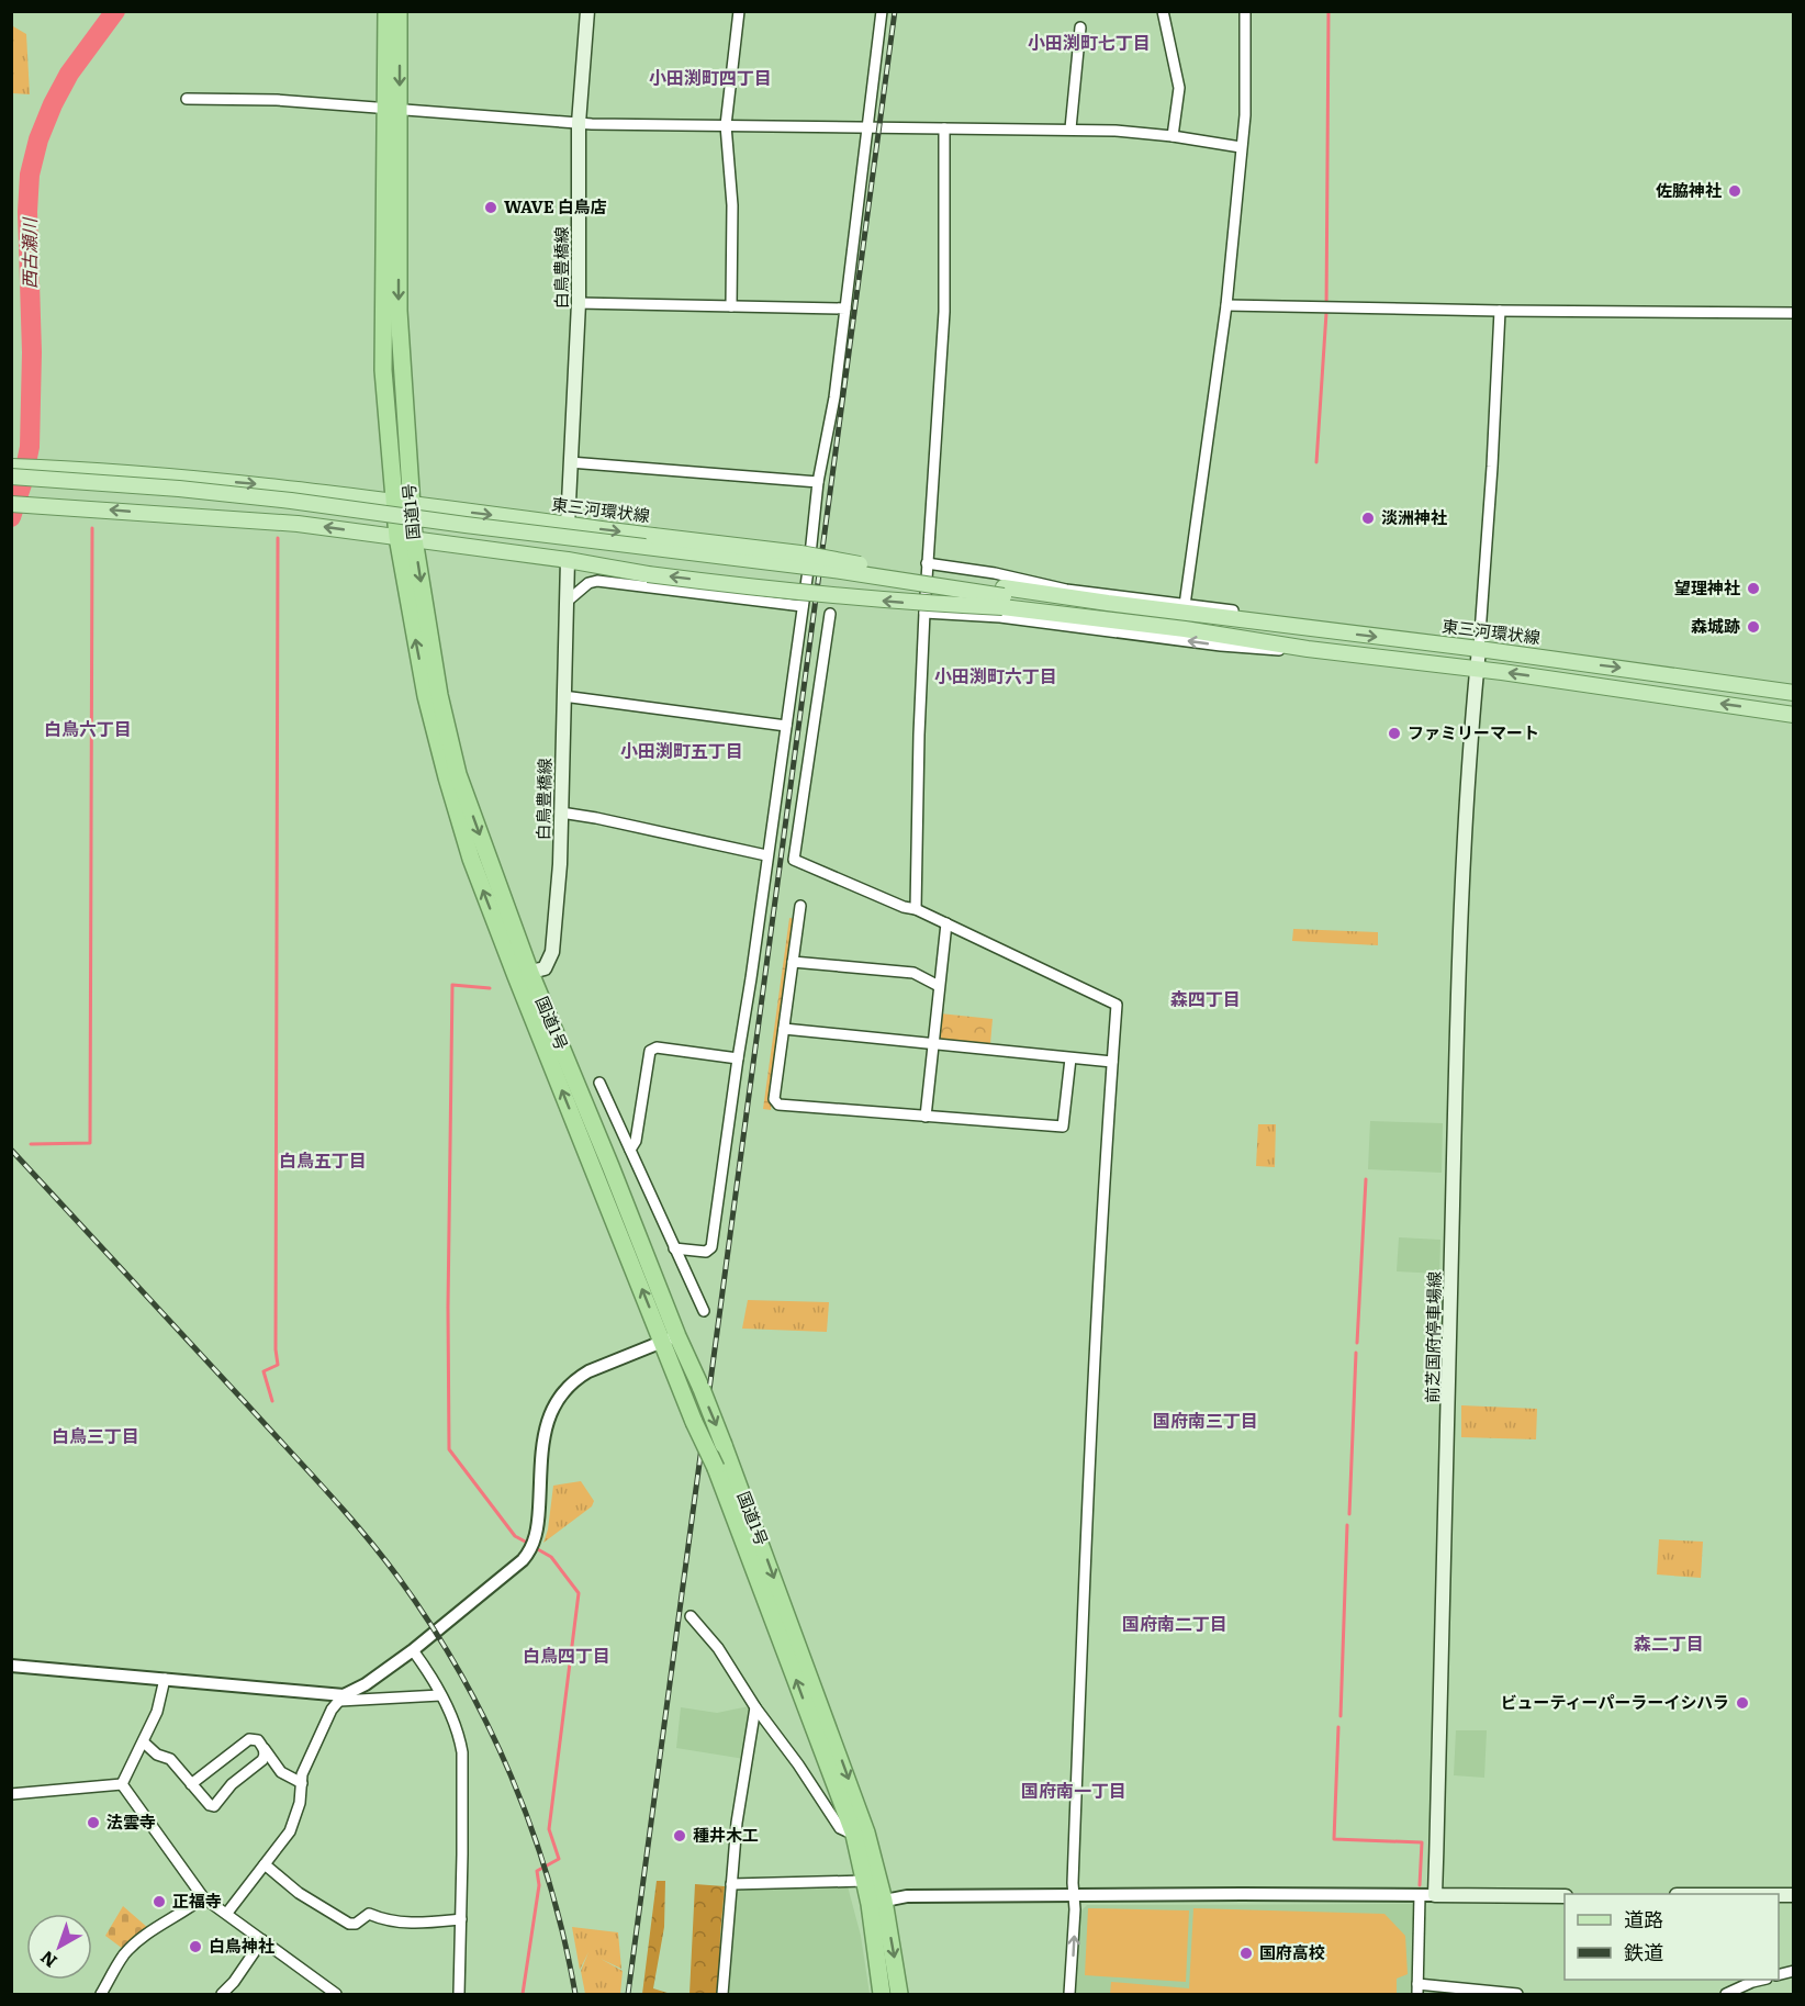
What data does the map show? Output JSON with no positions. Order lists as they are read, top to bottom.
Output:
{
  "streets": {
    "highway": ["国道1号"],
    "main road": ["白鳥豊橋線", "東三河環状線", "前芝国府停車場線"]
  },
  "crossings": [
    ["白鳥豊橋線", "東三河環状線"],
    ["白鳥豊橋線", "国道1号"],
    ["東三河環状線", "国道1号"],
    ["東三河環状線", "前芝国府停車場線"]
  ],
  "districts": [
    "小田渕町七丁目",
    "小田渕町四丁目",
    "小田渕町六丁目",
    "白鳥六丁目",
    "小田渕町五丁目",
    "森四丁目",
    "白鳥五丁目",
    "国府南三丁目",
    "白鳥三丁目",
    "国府南二丁目",
    "森二丁目",
    "白鳥四丁目",
    "国府南一丁目"
  ],
  "water": ["西古瀬川"],
  "places": [
    "佐脇神社",
    "WAVE 白鳥店",
    "淡洲神社",
    "望理神社",
    "森城跡",
    "ファミリーマート",
    "ビューティーパーラーイシハラ",
    "法雲寺",
    "種井木工",
    "正福寺",
    "白鳥神社",
    "国府高校"
  ],
  "legend": ["道路", "鉄道"],
  "north": "bottom left"
}
